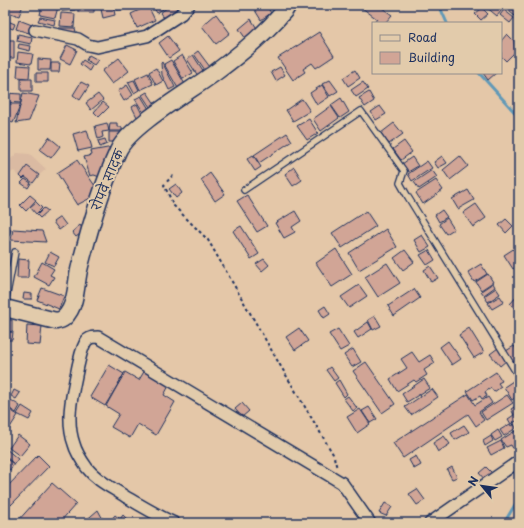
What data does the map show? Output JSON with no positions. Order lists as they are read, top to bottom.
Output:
{
  "streets": {
    "main road": ["रोपवे सादक"]
  },
  "legend": ["Road", "Building"],
  "north": "top left"
}
